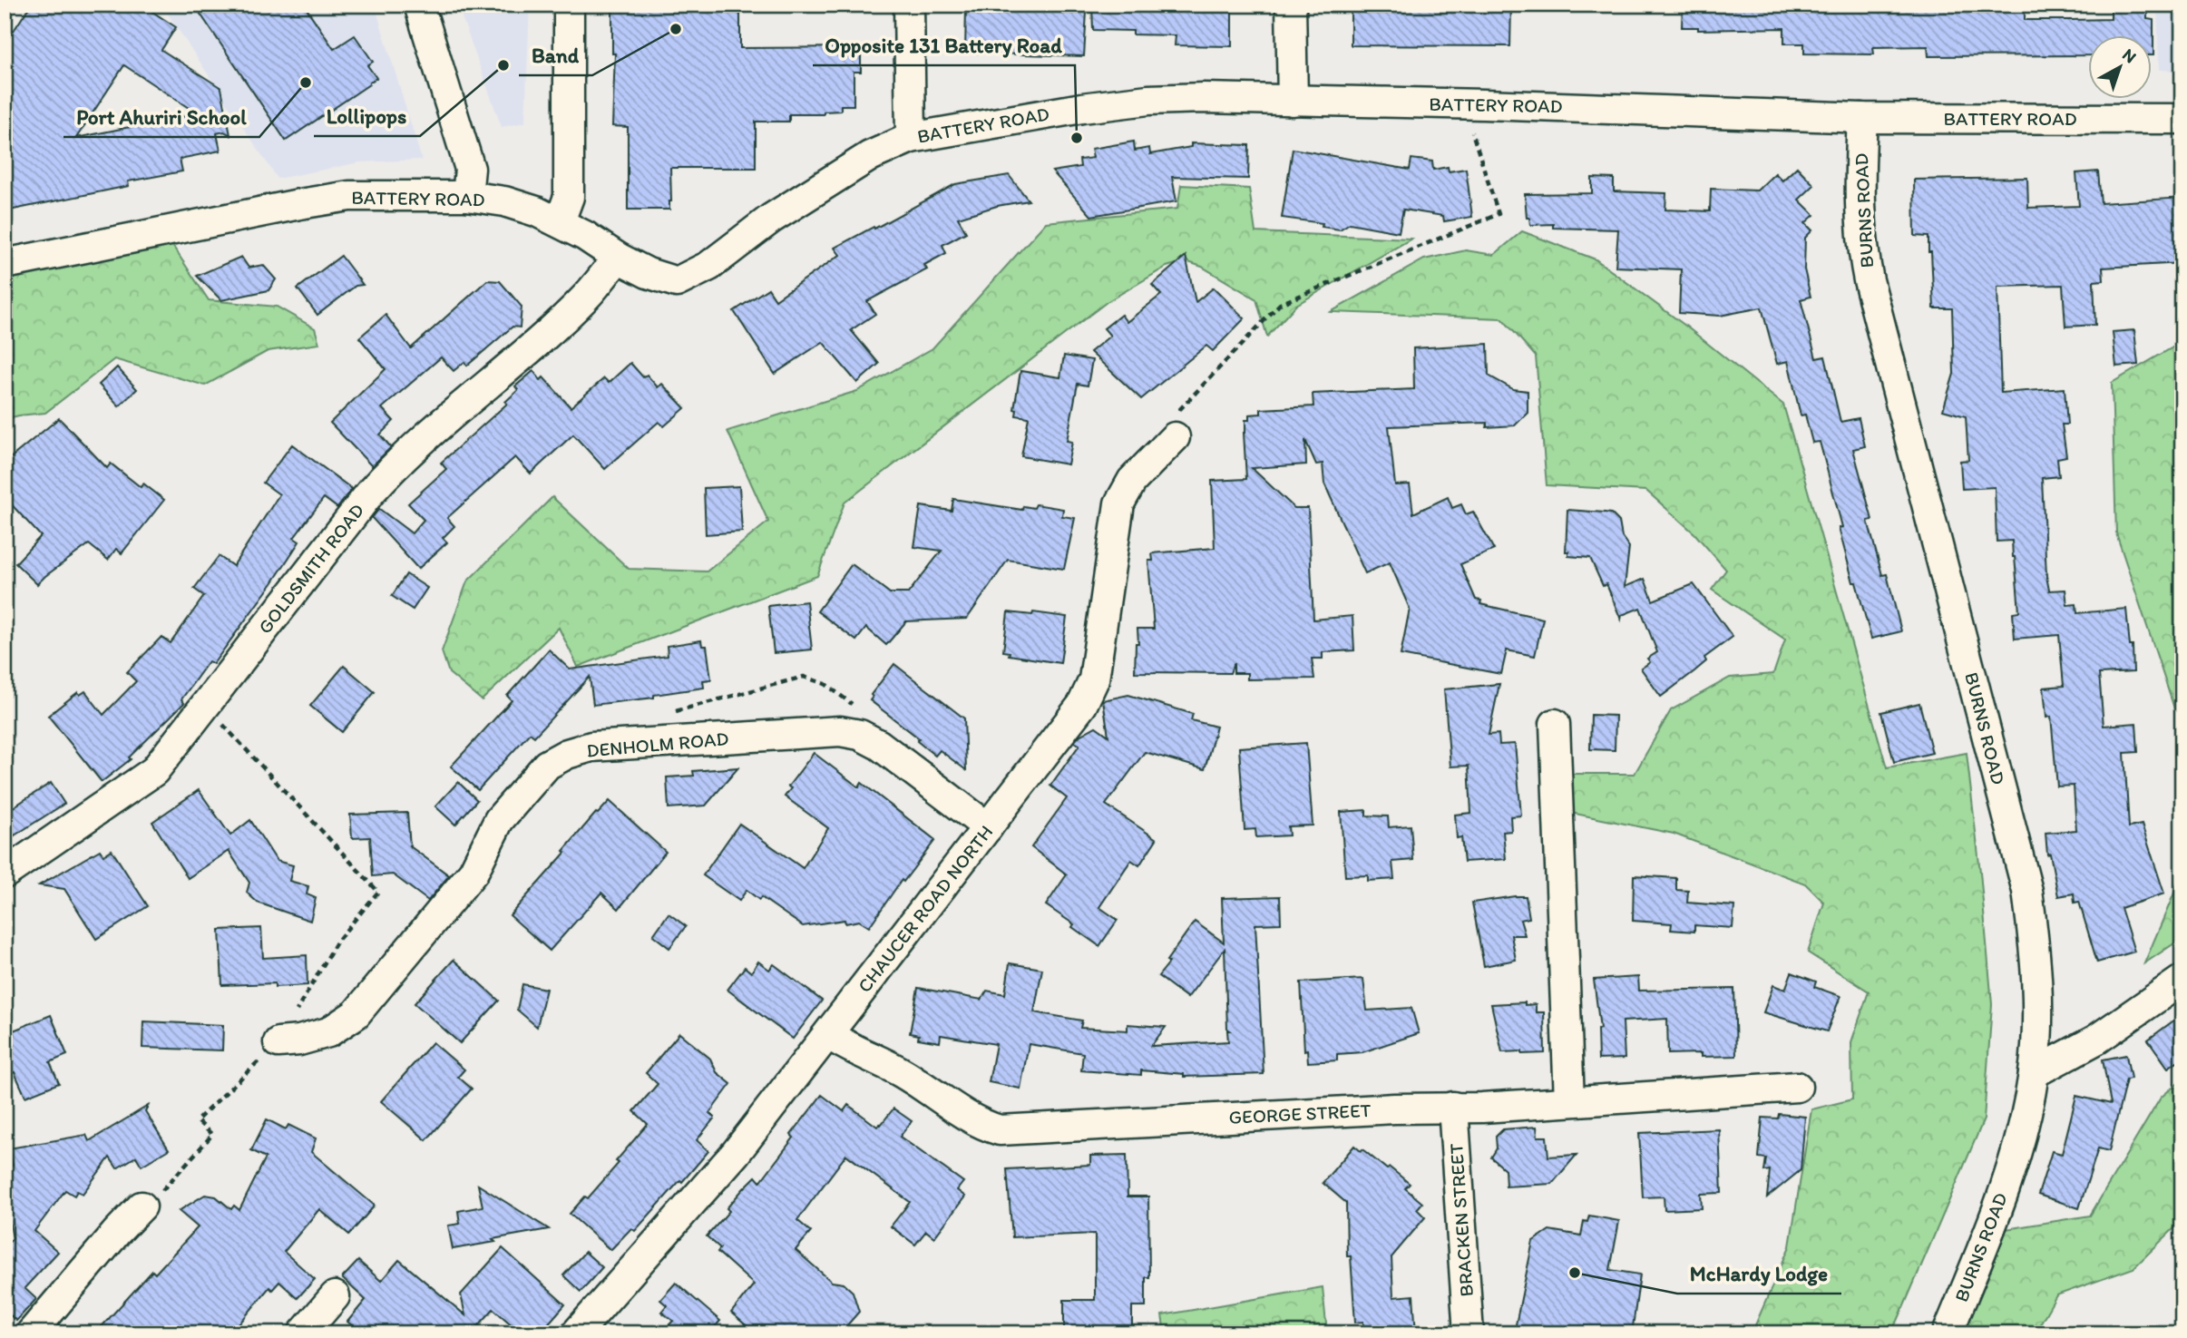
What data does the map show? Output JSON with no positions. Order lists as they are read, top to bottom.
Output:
{
  "streets": {
    "street": [
      "BATTERY ROAD",
      "BURNS ROAD",
      "GOLDSMITH ROAD",
      "DENHOLM ROAD",
      "CHAUCER ROAD NORTH",
      "GEORGE STREET",
      "BRACKEN STREET"
    ]
  },
  "crossings": [
    ["BATTERY ROAD", "BURNS ROAD"],
    ["BATTERY ROAD", "GOLDSMITH ROAD"],
    ["DENHOLM ROAD", "CHAUCER ROAD NORTH"],
    ["CHAUCER ROAD NORTH", "GEORGE STREET"],
    ["GEORGE STREET", "BRACKEN STREET"]
  ],
  "places": [
    "Band",
    "Lollipops",
    "Port Ahuriri School",
    "Opposite 131 Battery Road",
    "McHardy Lodge"
  ],
  "north": "top right"
}
